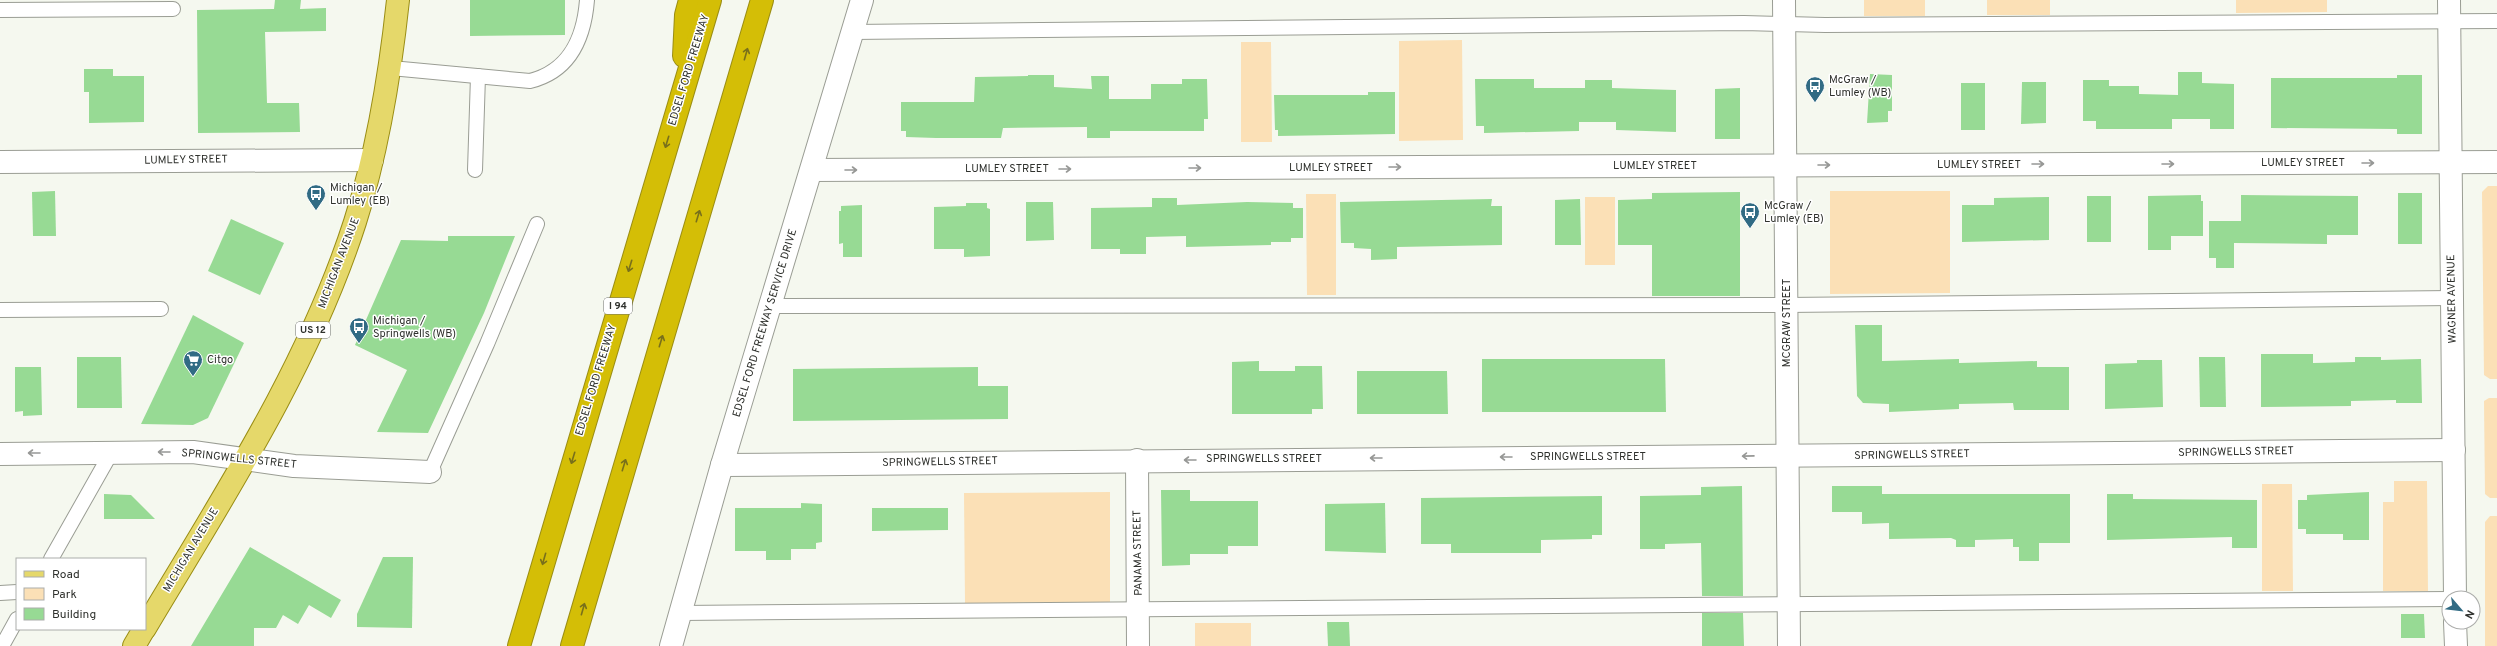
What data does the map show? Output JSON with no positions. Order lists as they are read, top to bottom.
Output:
{
  "streets": {
    "highway": ["EDSEL FORD FREEWAY", "I 94"],
    "main road": ["MICHIGAN AVENUE", "US 12"],
    "street": [
      "LUMLEY STREET",
      "WAGNER AVENUE",
      "EDSEL FORD FREEWAY SERVICE DRIVE",
      "MCGRAW STREET",
      "SPRINGWELLS STREET",
      "PANAMA STREET"
    ]
  },
  "crossings": [
    ["LUMLEY STREET", "MICHIGAN AVENUE"],
    ["LUMLEY STREET", "WAGNER AVENUE"],
    ["LUMLEY STREET", "EDSEL FORD FREEWAY SERVICE DRIVE"],
    ["LUMLEY STREET", "MCGRAW STREET"],
    ["MICHIGAN AVENUE", "SPRINGWELLS STREET"],
    ["WAGNER AVENUE", "SPRINGWELLS STREET"],
    ["EDSEL FORD FREEWAY SERVICE DRIVE", "SPRINGWELLS STREET"],
    ["MCGRAW STREET", "SPRINGWELLS STREET"],
    ["SPRINGWELLS STREET", "PANAMA STREET"]
  ],
  "one_way": ["LUMLEY STREET", "SPRINGWELLS STREET"],
  "places": {
    "bus stop": [
      "McGraw / Lumley (WB)",
      "Michigan / Lumley (EB)",
      "McGraw / Lumley (EB)",
      "Michigan / Springwells (WB)"
    ],
    "supermarket": ["Citgo"]
  },
  "legend": ["Road", "Park", "Building"],
  "north": "bottom right"
}
